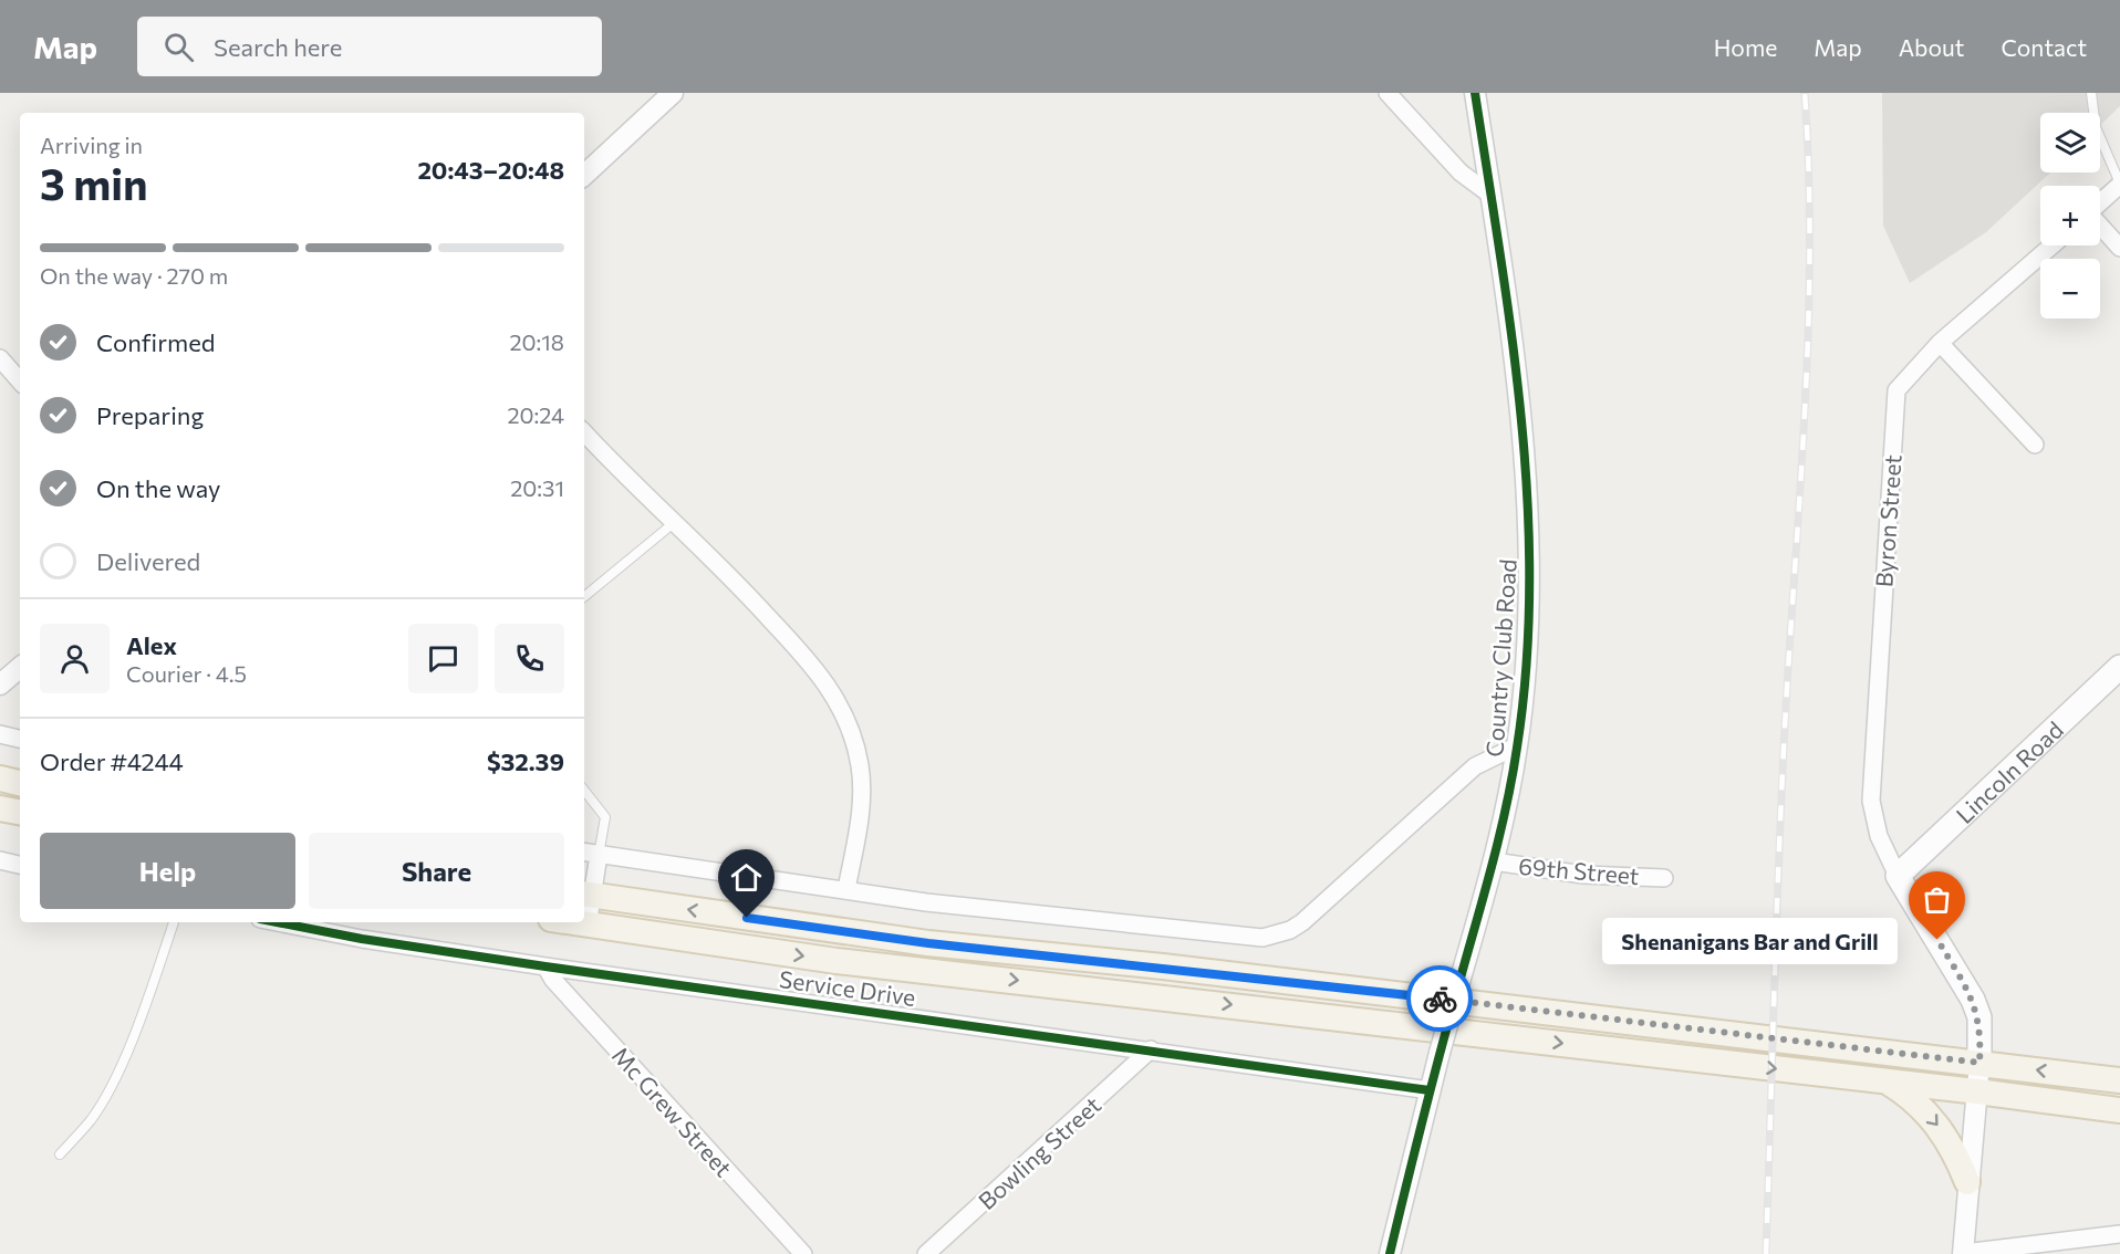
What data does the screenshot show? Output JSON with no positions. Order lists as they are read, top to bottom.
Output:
{
  "streets": {
    "main road": ["Lincoln Road"],
    "street": [
      "Byron Street",
      "Country Club Road",
      "69th Street",
      "Service Drive",
      "Mc Grew Street",
      "Bowling Street"
    ]
  },
  "crossings": [
    ["Byron Street", "Lincoln Road"],
    ["Country Club Road", "69th Street"],
    ["Country Club Road", "Service Drive"],
    ["Service Drive", "Mc Grew Street"],
    ["Service Drive", "Bowling Street"]
  ],
  "places": ["Shenanigans Bar and Grill"],
  "page": {
    "header": "Map",
    "search": "Search here",
    "nav": [
      "Home",
      "Map",
      "About",
      "Contact"
    ],
    "map_buttons": ["+", "−"],
    "heading": ["3 min", "Arriving in", "20:43–20:48"],
    "panel": [
      "Alex",
      "Courier · 4.5",
      "Order #4244",
      "$32.39"
    ],
    "bar": "On the way · 270 m",
    "list": [
      ["Confirmed", "20:18"],
      ["Preparing", "20:24"],
      ["On the way", "20:31"],
      "Delivered"
    ],
    "buttons": ["Help", "Share"],
    "bubble": "Shenanigans Bar and Grill"
  }
}
